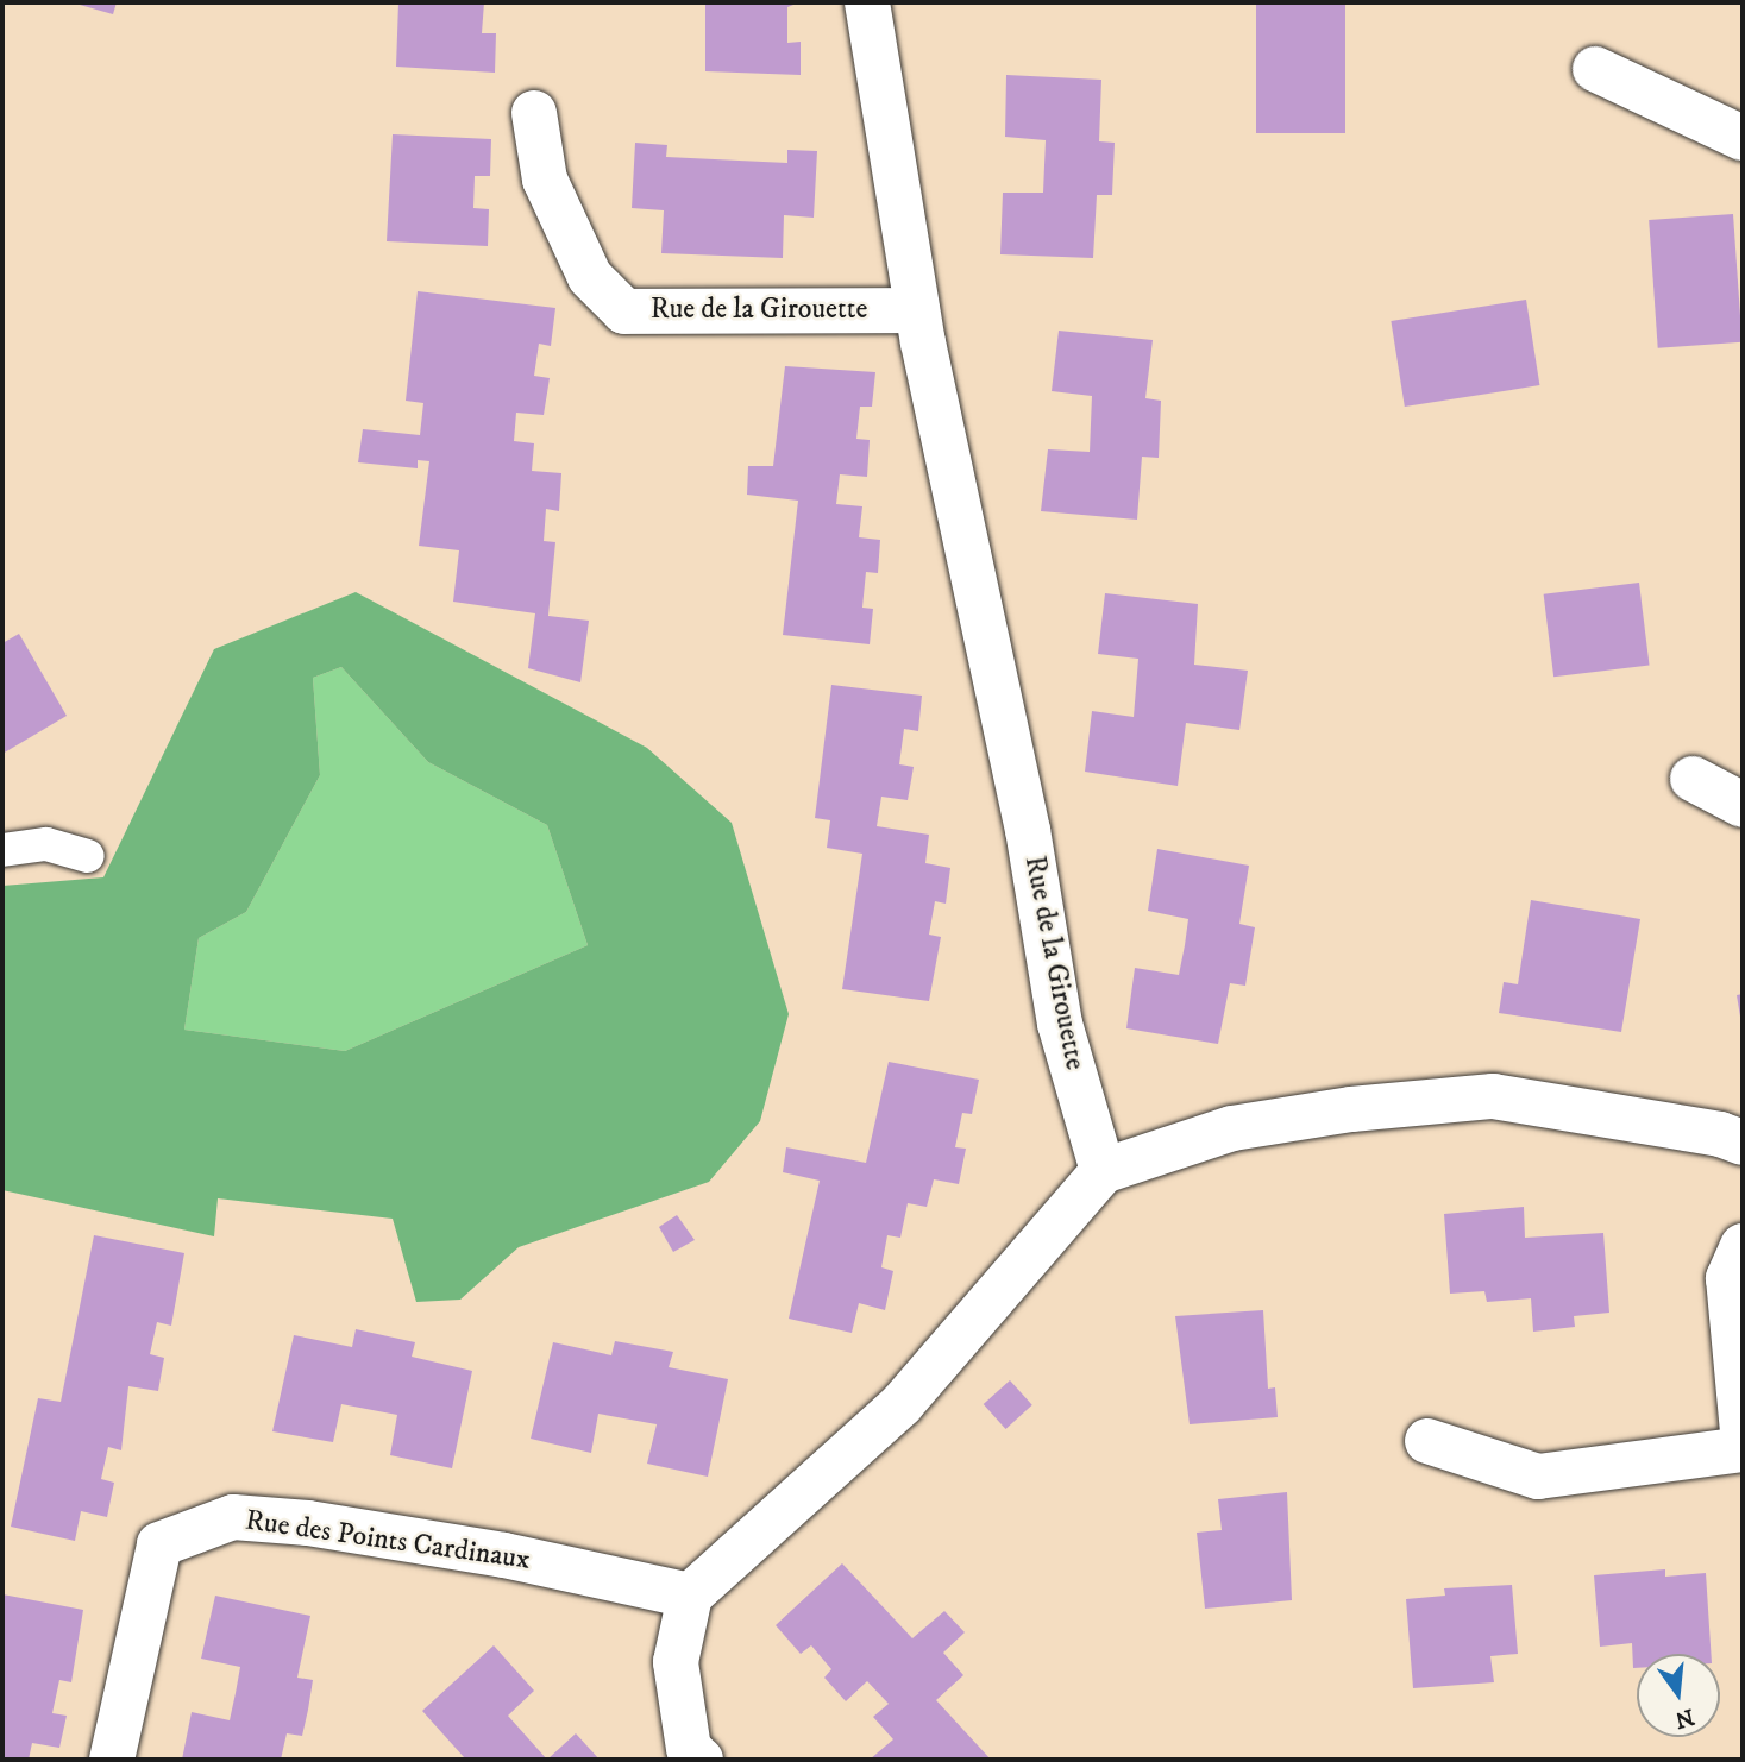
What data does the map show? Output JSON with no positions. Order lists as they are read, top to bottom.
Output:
{
  "streets": {
    "street": ["Rue de la Girouette", "Rue des Points Cardinaux"]
  },
  "north": "bottom"
}
